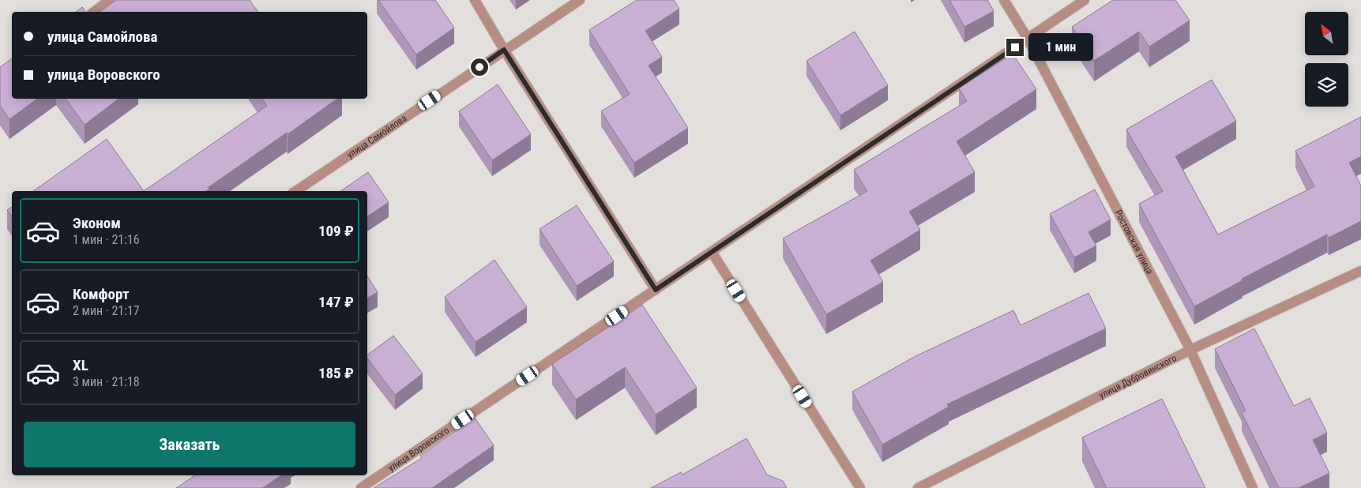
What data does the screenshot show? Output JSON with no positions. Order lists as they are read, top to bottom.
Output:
{
  "streets": {
    "street": [
      "улица Самойлова",
      "Ростовская улица",
      "улица Дубровинского",
      "улица Воровского"
    ]
  },
  "crossings": [
    ["Ростовская улица", "улица Дубровинского"],
    ["Ростовская улица", "улица Воровского"]
  ],
  "north": "top left",
  "page": {
    "banner": ["улица Самойлова", "улица Воровского"],
    "bubble": "1 мин",
    "list": [
      {
        "name": "Эконом",
        "note": "1 мин · 21:16",
        "value": "109 ₽"
      },
      {
        "name": "Комфорт",
        "note": "2 мин · 21:17",
        "value": "147 ₽"
      },
      {
        "name": "XL",
        "note": "3 мин · 21:18",
        "value": "185 ₽"
      }
    ],
    "buttons": "Заказать"
  }
}
